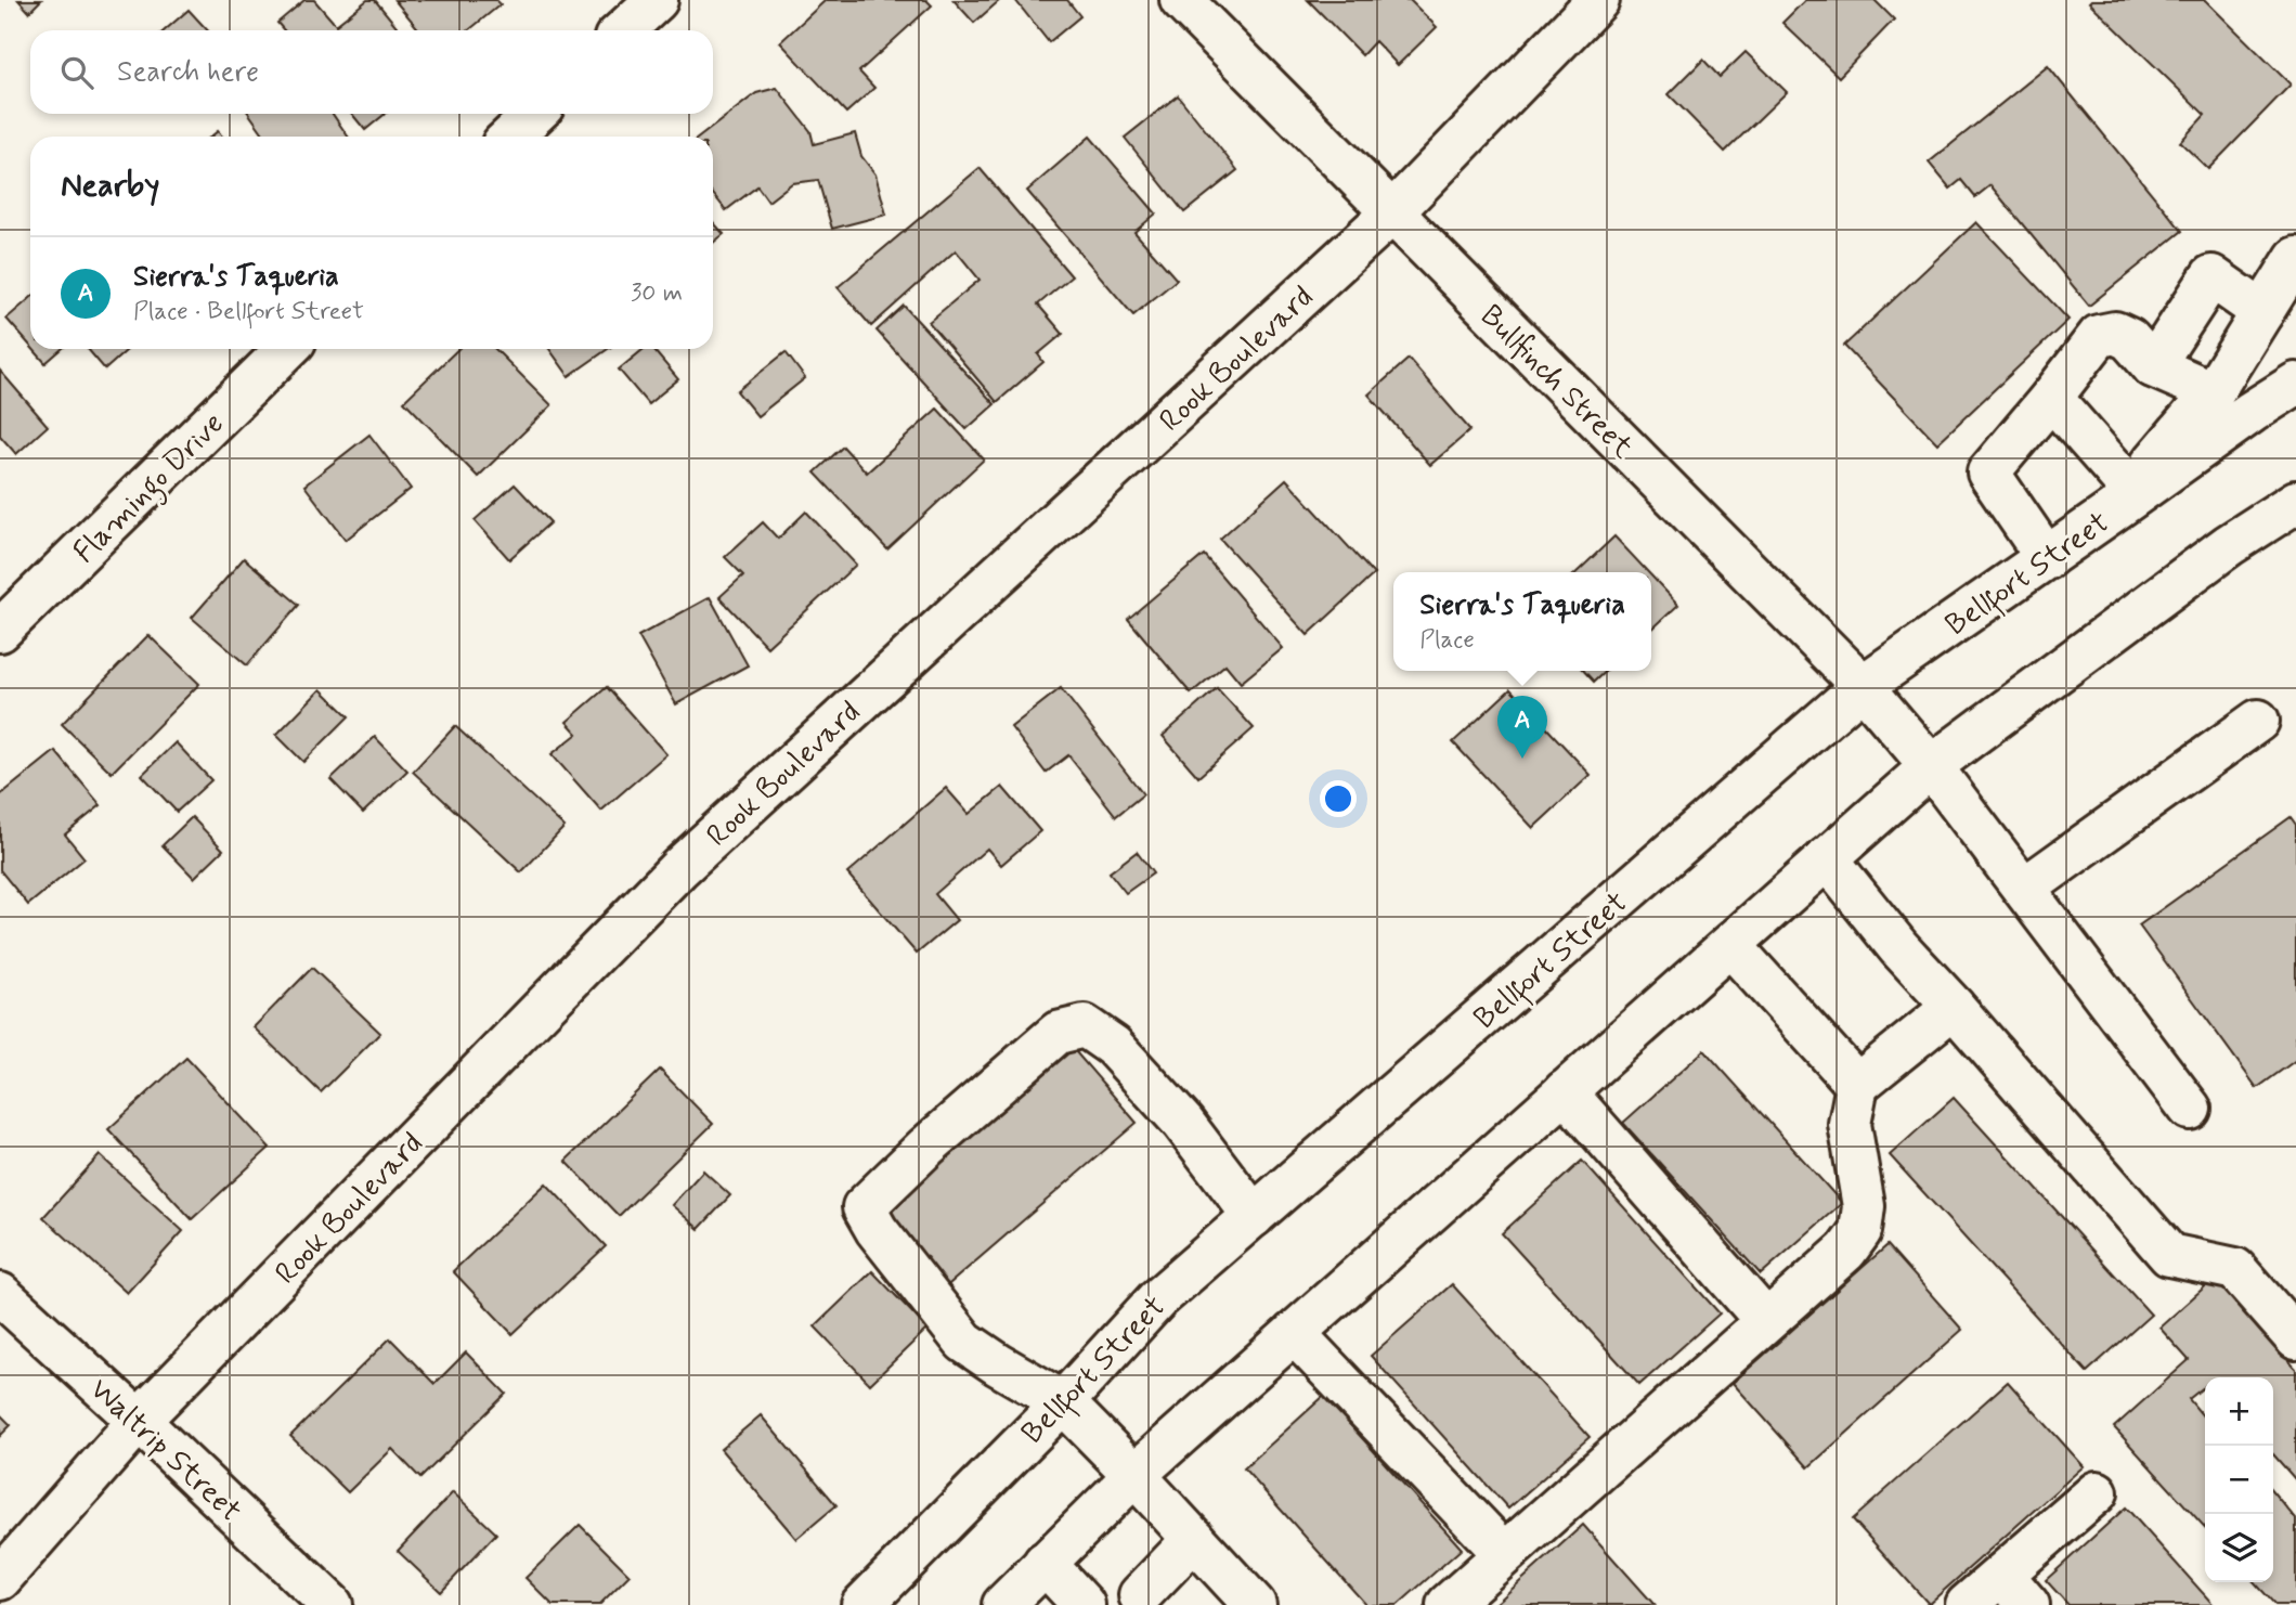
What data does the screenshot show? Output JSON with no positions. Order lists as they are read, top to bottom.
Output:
{
  "streets": {
    "street": [
      "Rook Boulevard",
      "Bullfinch Street",
      "Flamingo Drive",
      "Bellfort Street",
      "Waltrip Street"
    ]
  },
  "crossings": [
    ["Rook Boulevard", "Bullfinch Street"],
    ["Rook Boulevard", "Waltrip Street"],
    ["Bullfinch Street", "Bellfort Street"]
  ],
  "page": {
    "search": "Search here",
    "heading": "Nearby",
    "list": [
      {
        "mark": "A",
        "name": "Sierra's Taqueria",
        "note": "Place · Bellfort Street",
        "value": "30 m"
      }
    ],
    "popup": ["Sierra's Taqueria", "Place"],
    "pins": "A",
    "map_buttons": ["+", "−"]
  }
}
